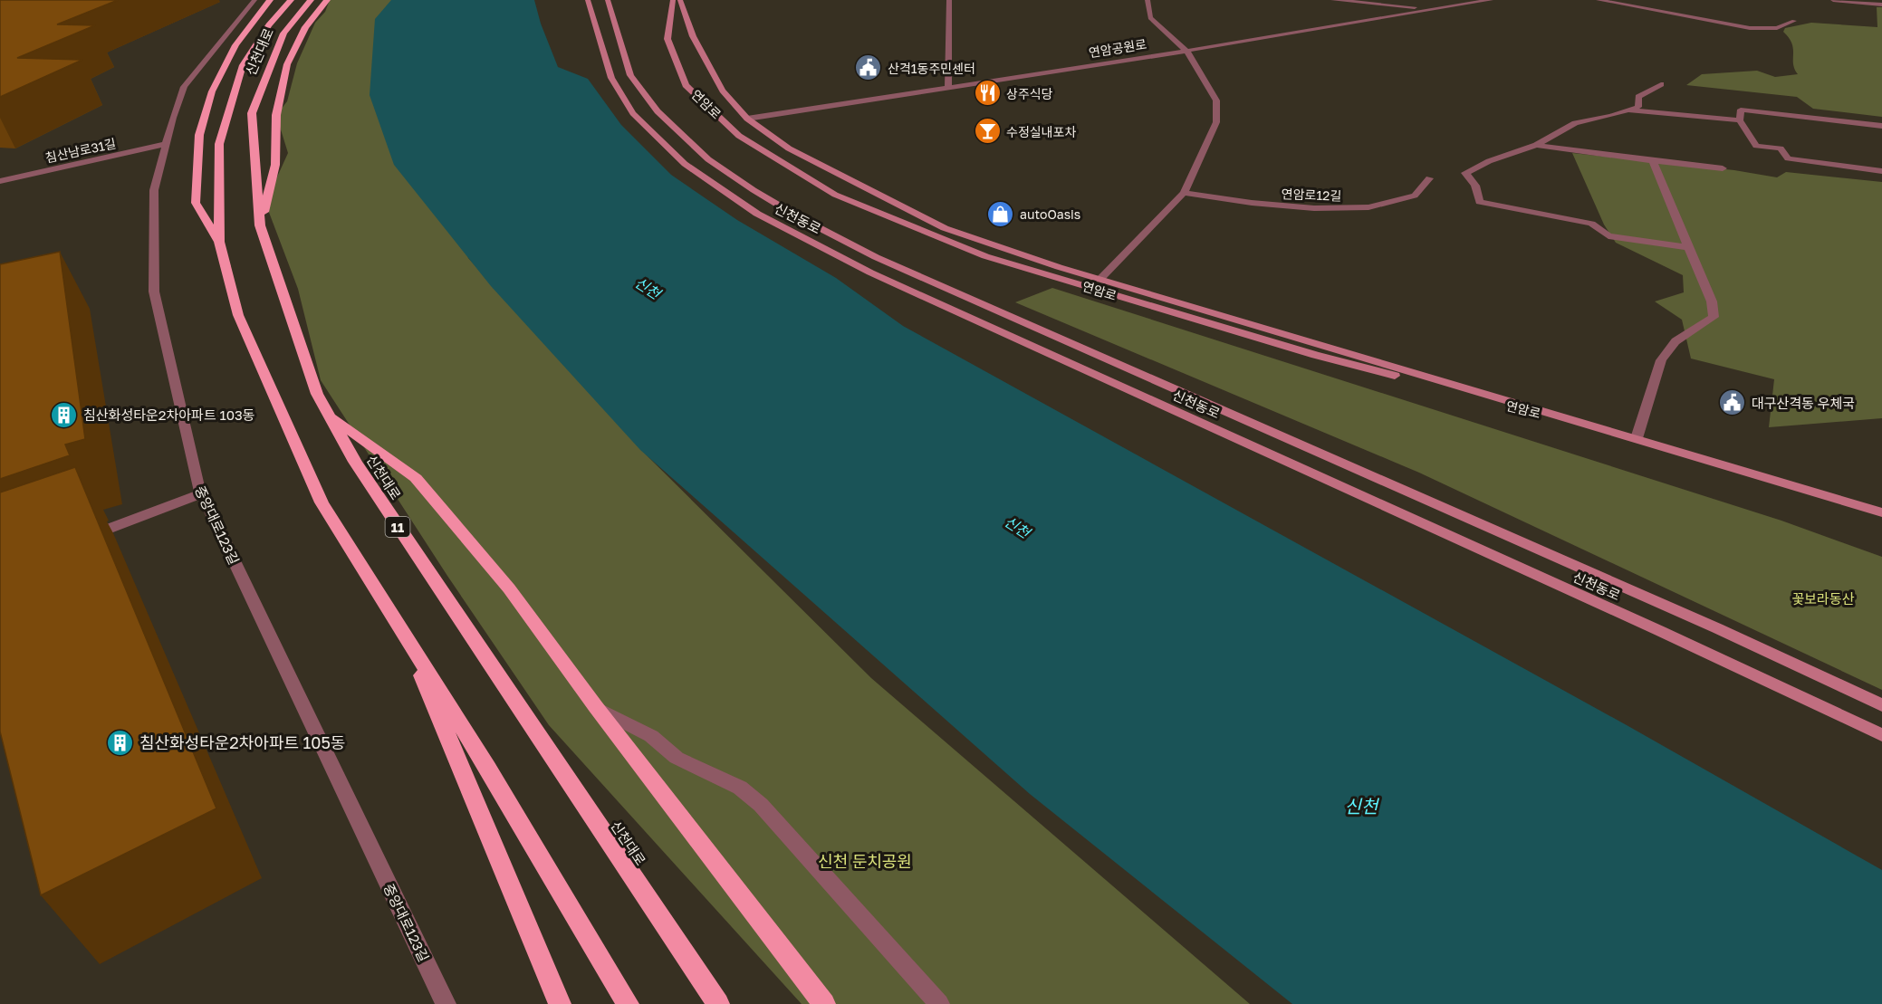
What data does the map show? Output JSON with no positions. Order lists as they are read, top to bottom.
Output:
{
  "streets": {
    "highway": ["신천대로", "11"],
    "main road": ["연암로", "신천동로"],
    "street": [
      "연암공원로",
      "침산남로31길",
      "연암로12길",
      "중앙대로123길"
    ]
  },
  "crossings": [
    ["연암공원로", "연암로"],
    ["침산남로31길", "중앙대로123길"]
  ],
  "water": ["신천"],
  "parks": ["꽃보라동산", "신천 둔치공원"],
  "places": {
    "public building": ["산격1동주민센터", "대구산격동 우체국"],
    "restaurant": ["상주식당"],
    "bar": ["수정실내포차"],
    "shop": ["autoOasis"],
    "building": ["침산화성타운2차아파트 103동", "침산화성타운2차아파트 105동"]
  }
}
